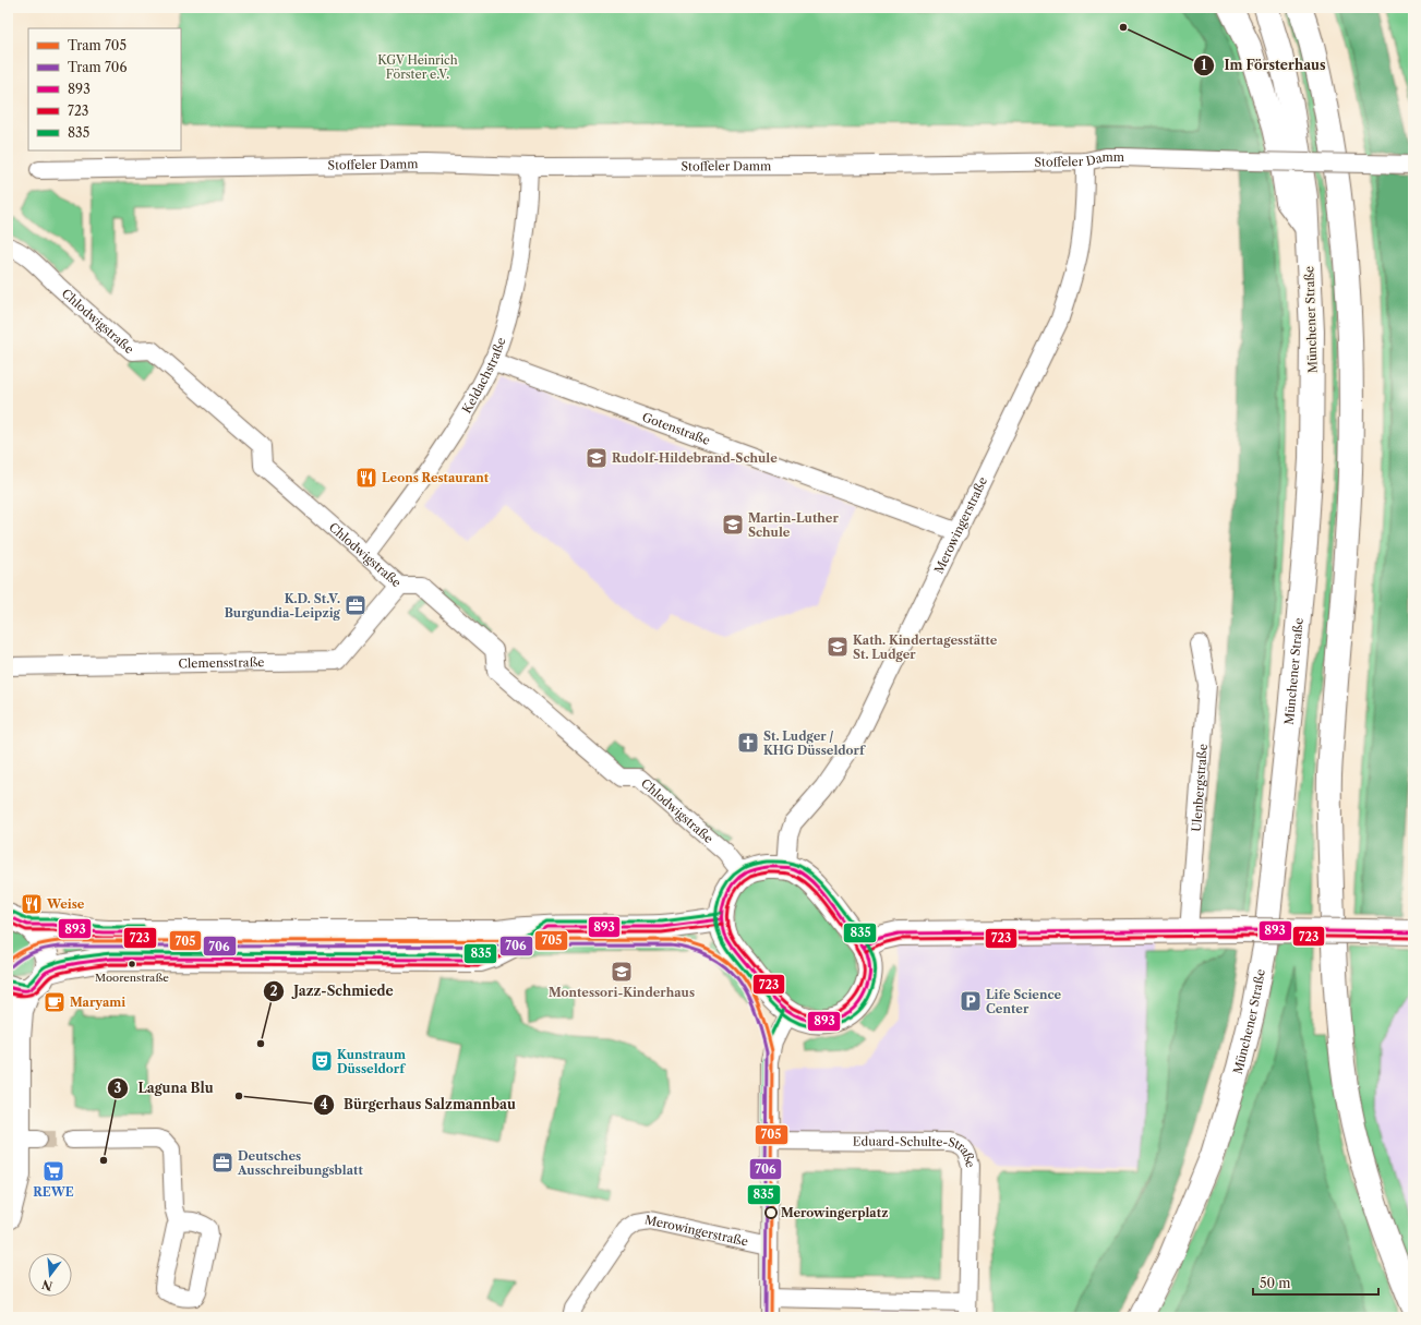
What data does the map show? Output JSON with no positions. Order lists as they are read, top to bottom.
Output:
{
  "streets": {
    "main road": ["Münchener Straße"],
    "street": [
      "Stoffeler Damm",
      "Chlodwigstraße",
      "Keldachstraße",
      "Gotenstraße",
      "Merowingerstraße",
      "Clemensstraße",
      "Ulenbergstraße",
      "Eduard-Schulte-Straße"
    ]
  },
  "crossings": [
    ["Stoffeler Damm", "Keldachstraße"],
    ["Stoffeler Damm", "Merowingerstraße"],
    ["Chlodwigstraße", "Keldachstraße"],
    ["Chlodwigstraße", "Merowingerstraße"],
    ["Chlodwigstraße", "Clemensstraße"],
    ["Keldachstraße", "Gotenstraße"],
    ["Gotenstraße", "Merowingerstraße"]
  ],
  "parks": ["KGV Heinrich Förster e.V."],
  "places": {
    "other": [
      "Im Försterhaus",
      "Moorenstraße",
      "Jazz-Schmiede",
      "Bürgerhaus Salzmannbau",
      "Laguna Blu",
      "Merowingerplatz"
    ],
    "school or university": [
      "Rudolf-Hildebrand-Schule",
      "Martin-Luther Schule",
      "Kath. Kindertagesstätte St. Ludger",
      "Montessori-Kinderhaus"
    ],
    "restaurant": ["Leons Restaurant", "Weise"],
    "office": ["K.D. St.V. Burgundia-Leipzig", "Deutsches Ausschreibungsblatt"],
    "church": ["St. Ludger / KHG Düsseldorf"],
    "parking": ["Life Science Center"],
    "cafe": ["Maryami"],
    "theatre": ["Kunstraum Düsseldorf"],
    "supermarket": ["REWE"]
  },
  "lines": [
    "transit line 835",
    "transit line 893",
    "transit line 723",
    "tram line 705",
    "tram line 706"
  ],
  "legend": [
    "Tram 705",
    "Tram 706",
    "893",
    "723",
    "835"
  ],
  "scale_bar": "50 m",
  "north": "bottom"
}
